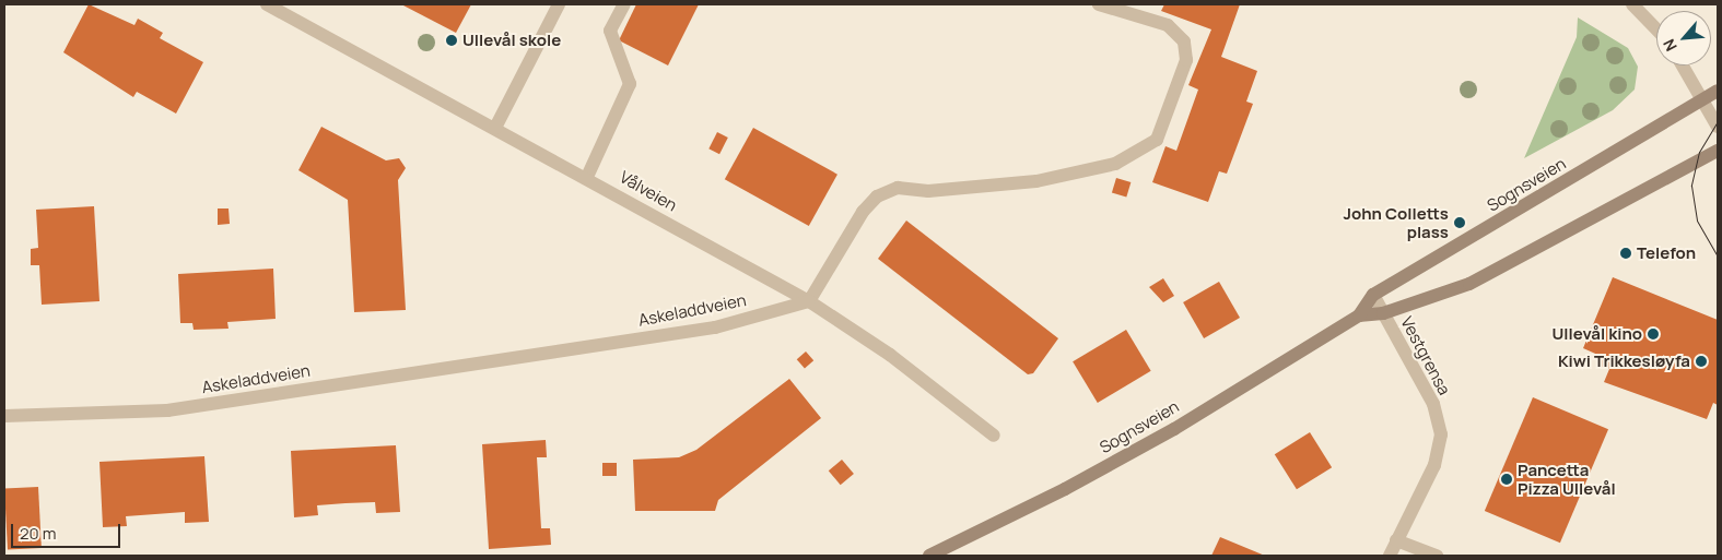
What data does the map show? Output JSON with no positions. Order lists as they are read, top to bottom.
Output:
{
  "streets": {
    "main road": ["Sognsveien"],
    "street": ["Vålveien", "Askeladdveien", "Vestgrensa"]
  },
  "crossings": [
    ["Sognsveien", "Vestgrensa"],
    ["Vålveien", "Askeladdveien"]
  ],
  "places": [
    "Ullevål skole",
    "John Colletts plass",
    "Telefon",
    "Ullevål kino",
    "Kiwi Trikkesløyfa",
    "Pancetta Pizza Ullevål"
  ],
  "scale_bar": "20 m",
  "north": "bottom left"
}
